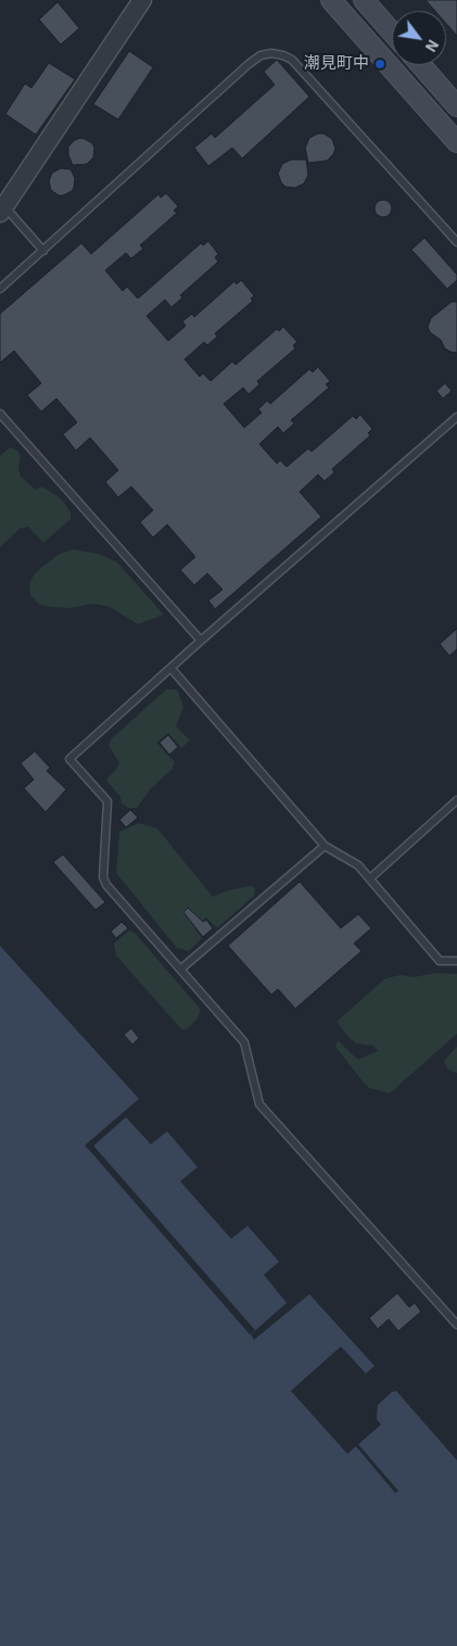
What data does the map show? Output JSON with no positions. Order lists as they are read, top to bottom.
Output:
{
  "places": ["潮見町中"],
  "north": "bottom right"
}
